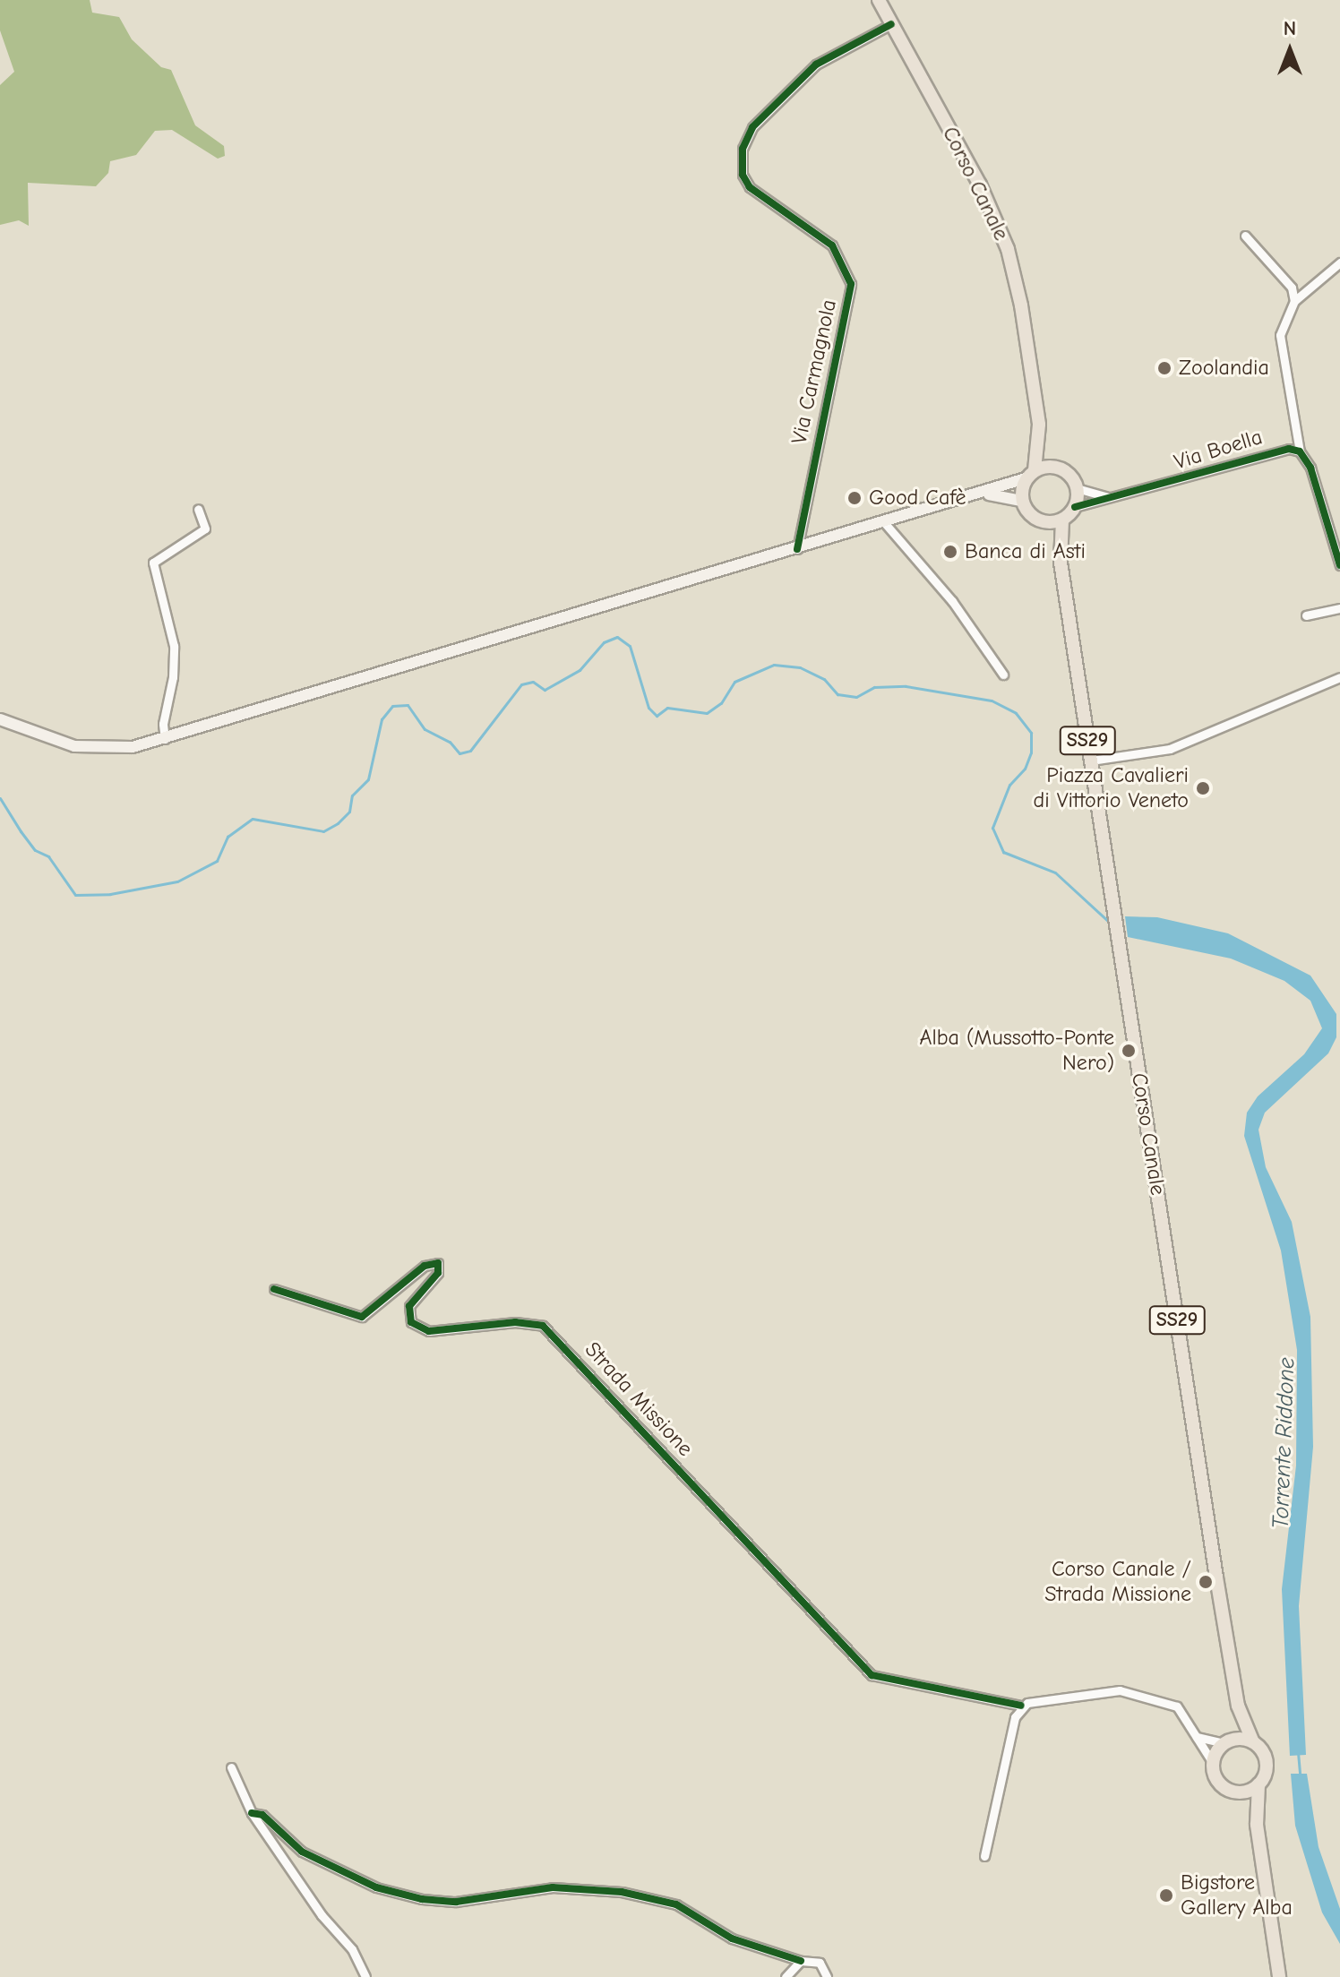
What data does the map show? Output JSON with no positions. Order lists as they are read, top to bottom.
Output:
{
  "streets": {
    "main road": ["Corso Canale", "SS29"],
    "street": ["Via Carmagnola", "Via Boella", "Strada Missione"]
  },
  "crossings": [
    ["Corso Canale", "Via Carmagnola"],
    ["Corso Canale", "Via Boella"],
    ["Corso Canale", "Strada Missione"]
  ],
  "water": ["Torrente Riddone"],
  "places": [
    "Zoolandia",
    "Good Cafè",
    "Banca di Asti",
    "Piazza Cavalieri di Vittorio Veneto",
    "Alba (Mussotto-Ponte Nero)",
    "Corso Canale / Strada Missione",
    "Bigstore Gallery Alba"
  ],
  "north": "top"
}
